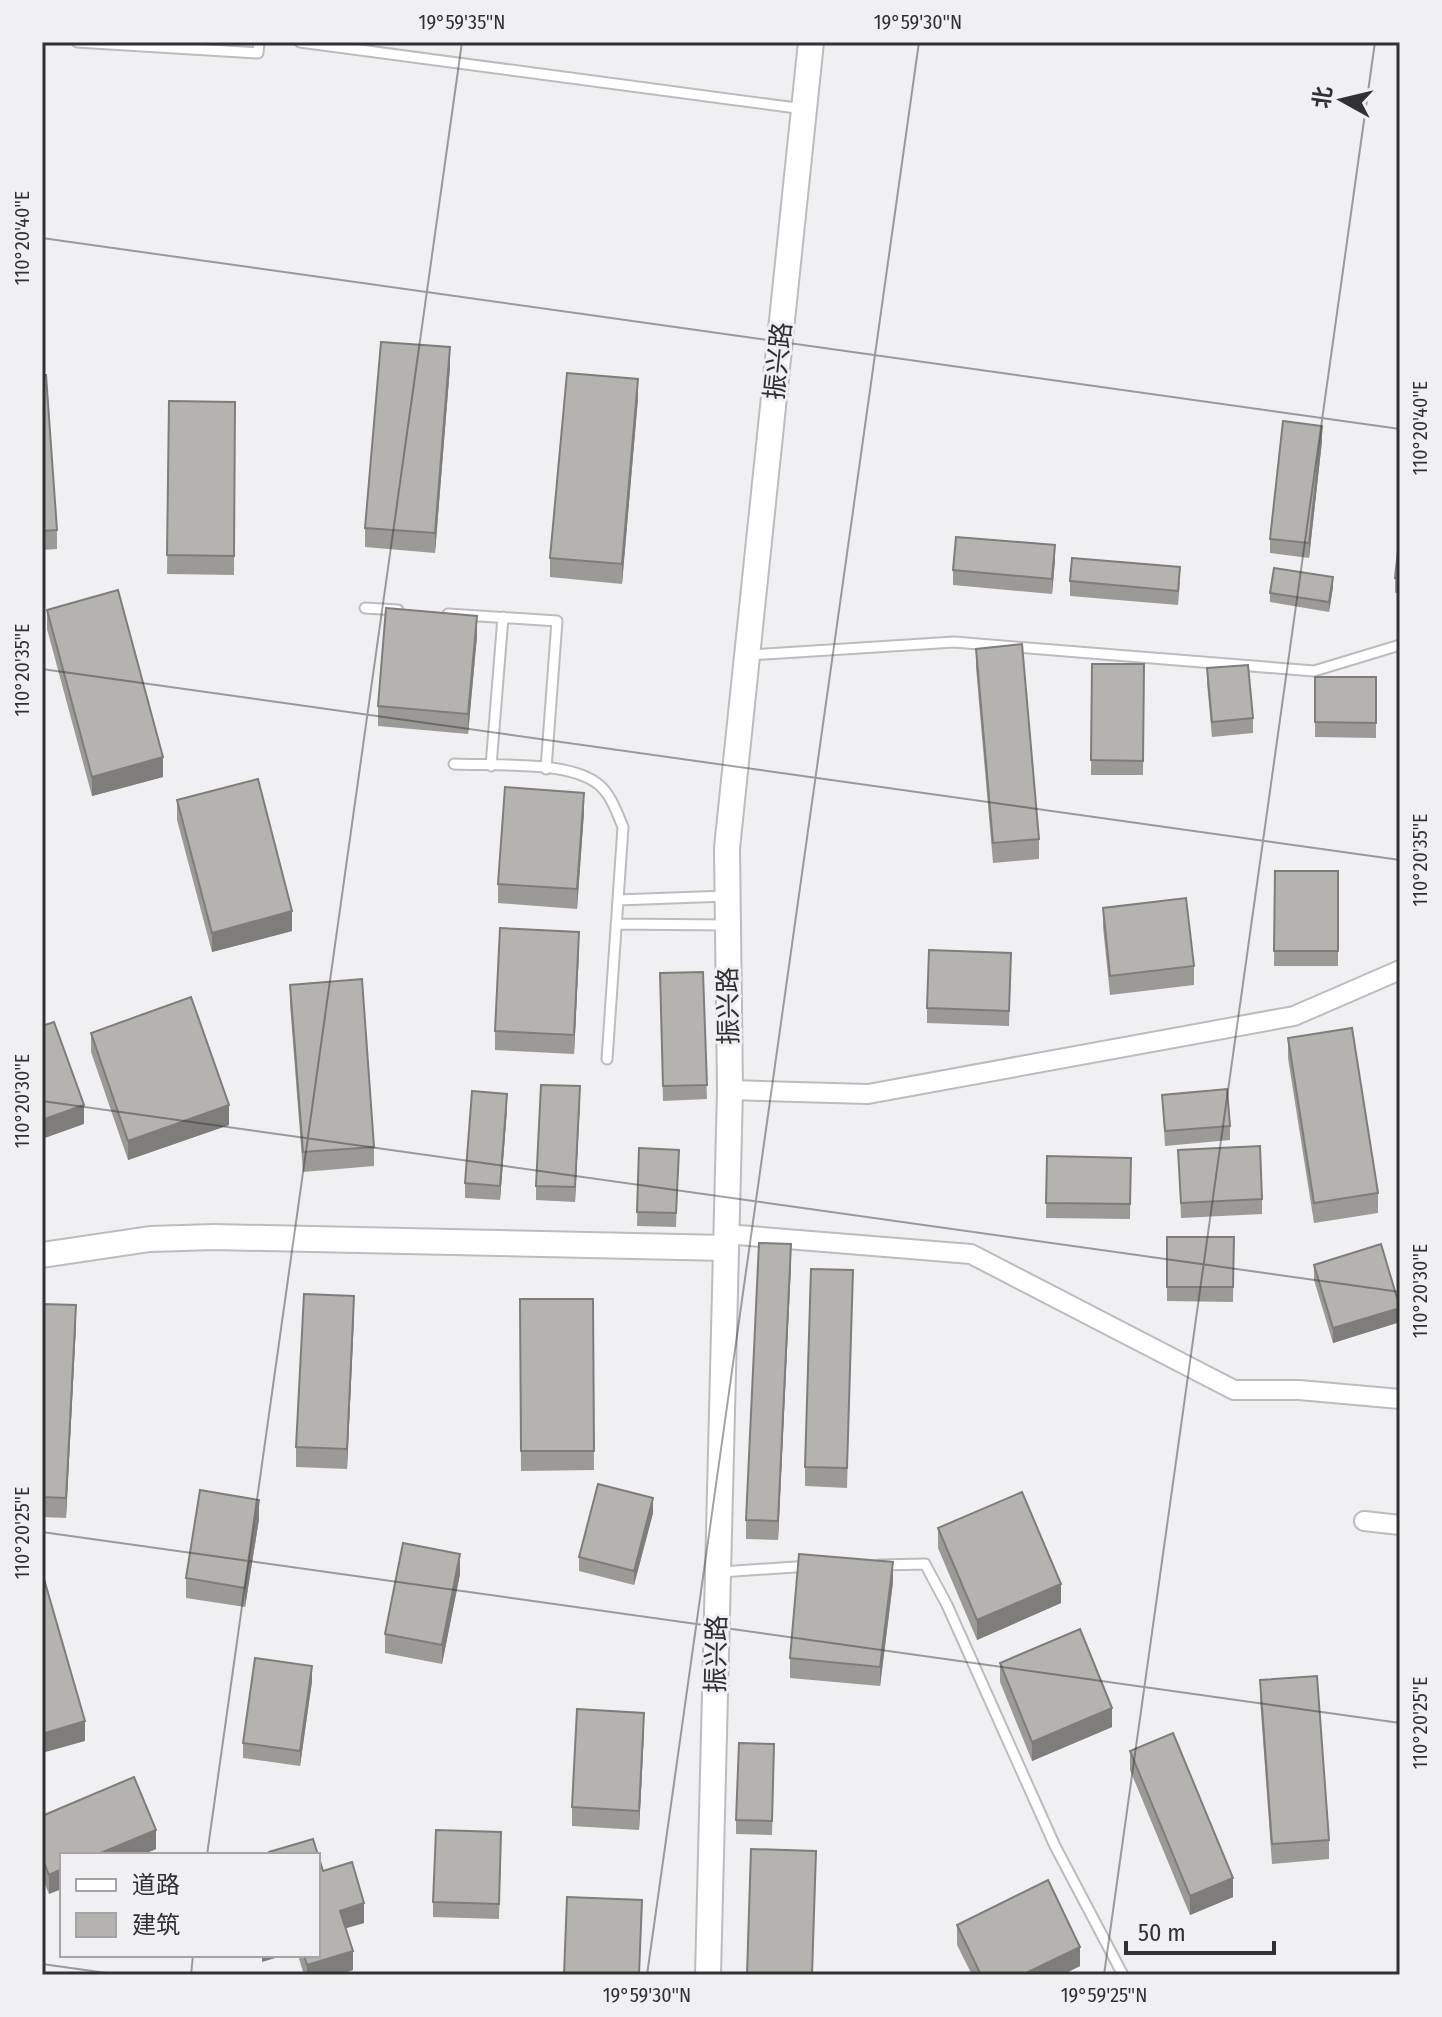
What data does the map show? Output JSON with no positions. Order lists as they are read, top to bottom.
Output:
{
  "streets": {
    "street": ["振兴路"]
  },
  "legend": ["道路", "建筑"],
  "scale_bar": "50 m",
  "north": "left",
  "coordinates": [
    "19°59'35\"N",
    "19°59'30\"N",
    "110°20'40\"E",
    "110°20'35\"E",
    "110°20'30\"E",
    "110°20'25\"E",
    "19°59'25\"N"
  ]
}
